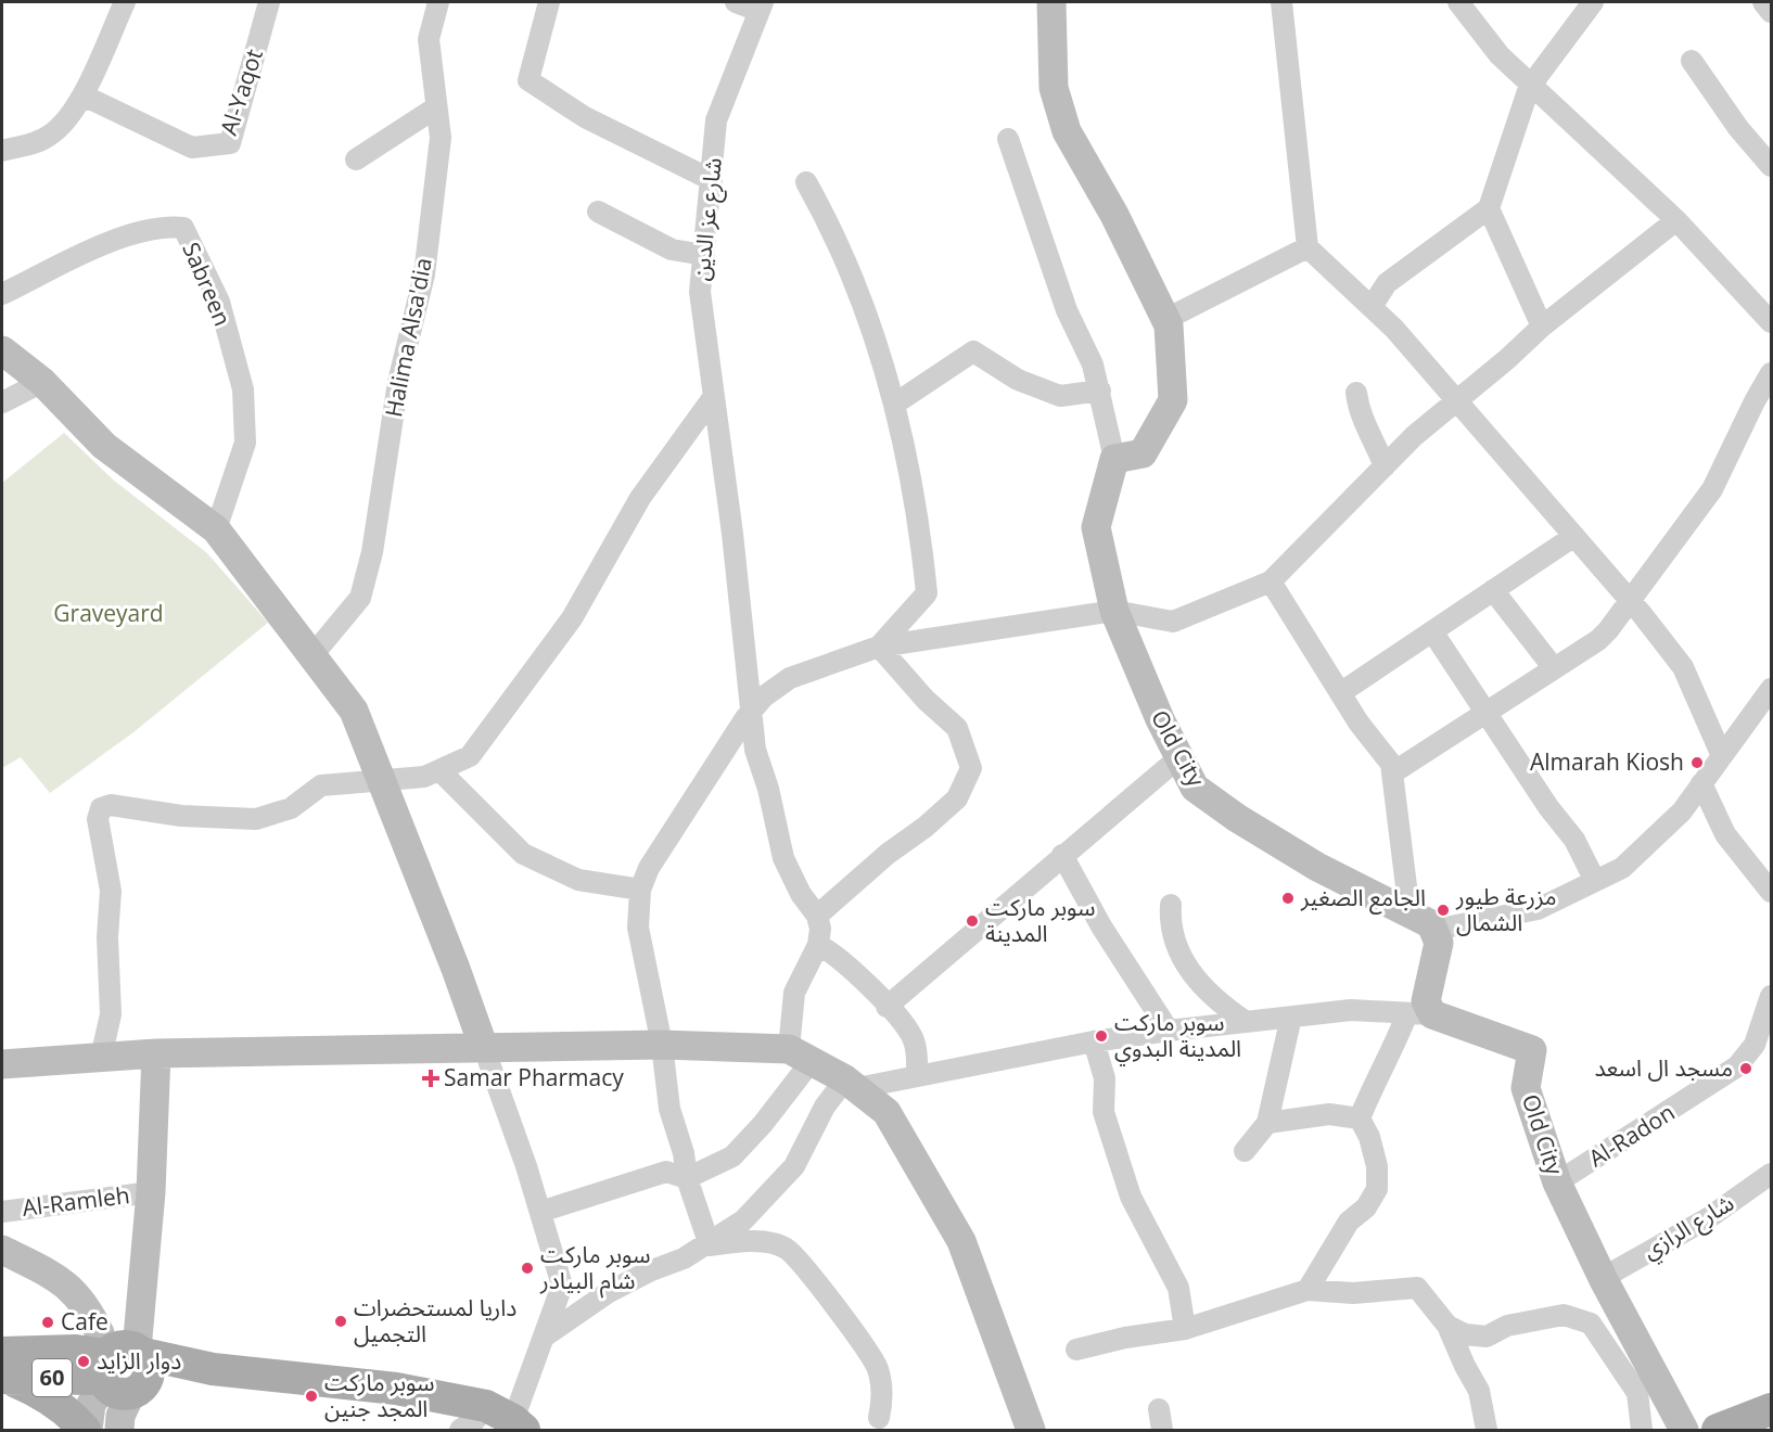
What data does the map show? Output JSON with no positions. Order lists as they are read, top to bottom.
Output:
{
  "streets": {
    "main road": ["60"],
    "street": [
      "Al-Yaqot",
      "شارع عز الدين",
      "Sabreen",
      "Halima Alsa'dia",
      "Old City",
      "Al-Radon",
      "Al-Ramleh",
      "شارع الرازي"
    ]
  },
  "crossings": [
    ["Old City", "Al-Radon"],
    ["Old City", "شارع الرازي"]
  ],
  "parks": ["Graveyard"],
  "places": {
    "other": [
      "Almarah Kiosh",
      "الجامع الصغير",
      "مزرعة طيور الشمال",
      "سوبر ماركت المدينة",
      "سوبر ماركت المدينة البدوي",
      "مسجد ال اسعد",
      "سوبر ماركت شام البيادر",
      "داريا لمستحضرات التجميل",
      "Cafe",
      "دوار الزايد",
      "سوبر ماركت المجد جنين"
    ],
    "health": ["Samar Pharmacy"]
  }
}
